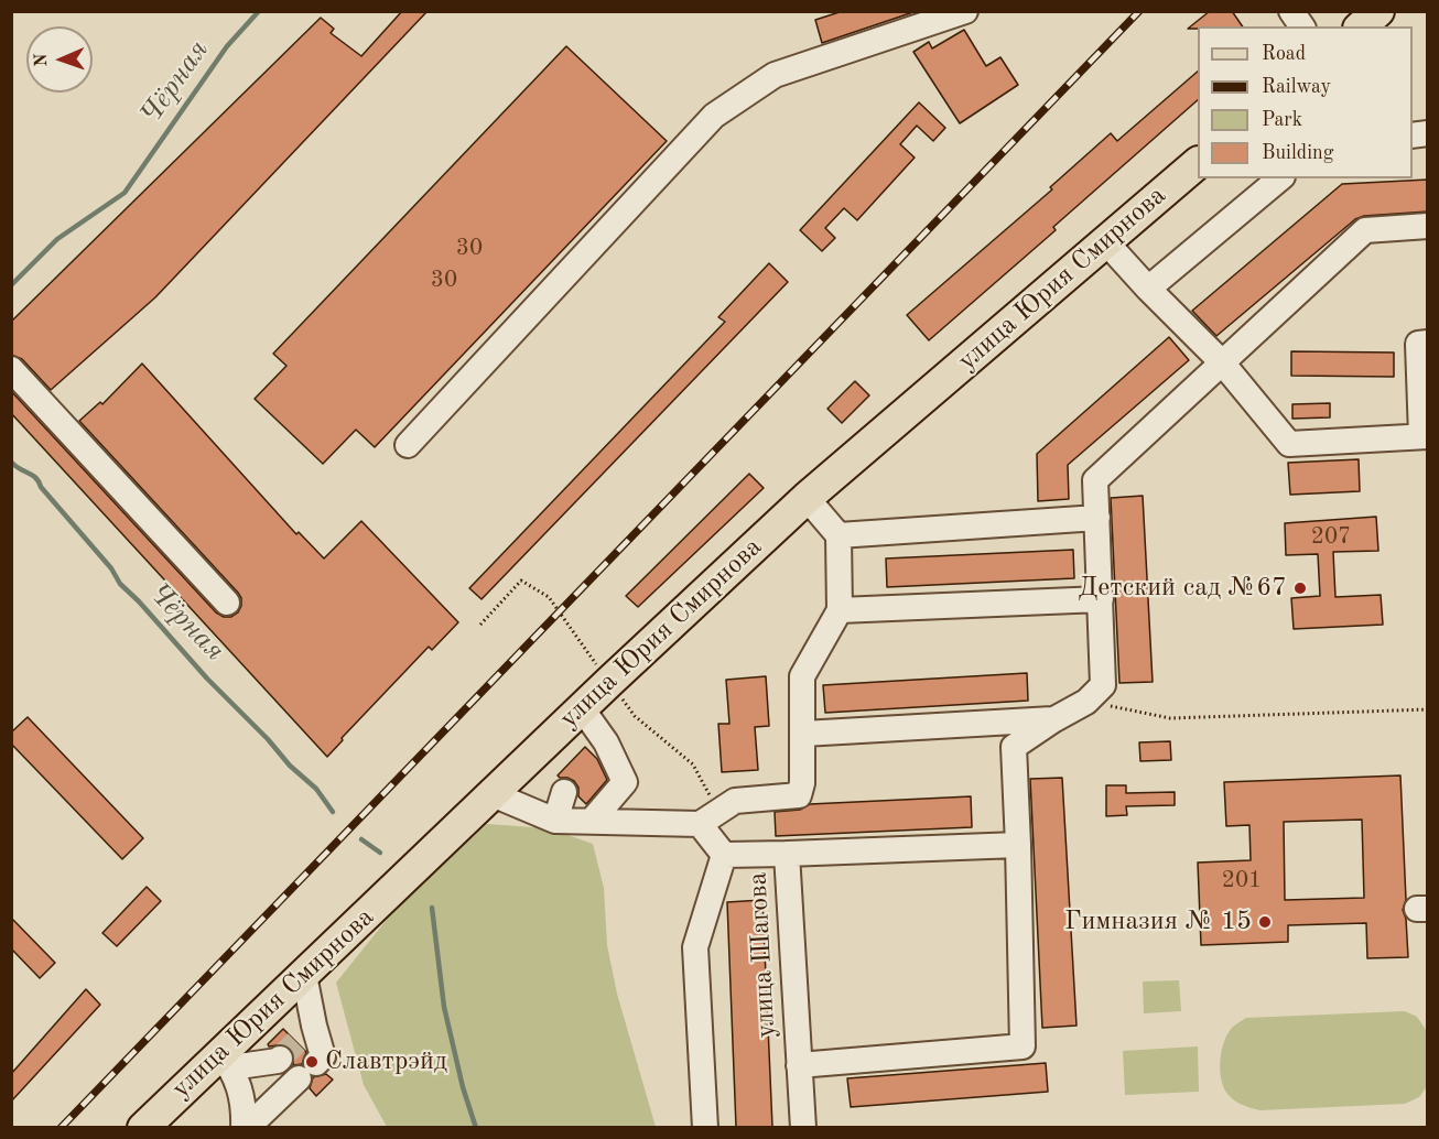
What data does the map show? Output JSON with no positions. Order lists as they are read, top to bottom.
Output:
{
  "streets": {
    "main road": ["улица Юрия Смирнова"],
    "street": ["улица Шагова"]
  },
  "water": ["Чёрная"],
  "places": ["Детский сад №67", "Гимназия № 15", "Славтрэйд"],
  "house_numbers": [
    "30",
    "30",
    "207",
    "201"
  ],
  "legend": [
    "Road",
    "Railway",
    "Park",
    "Building"
  ],
  "north": "left"
}
